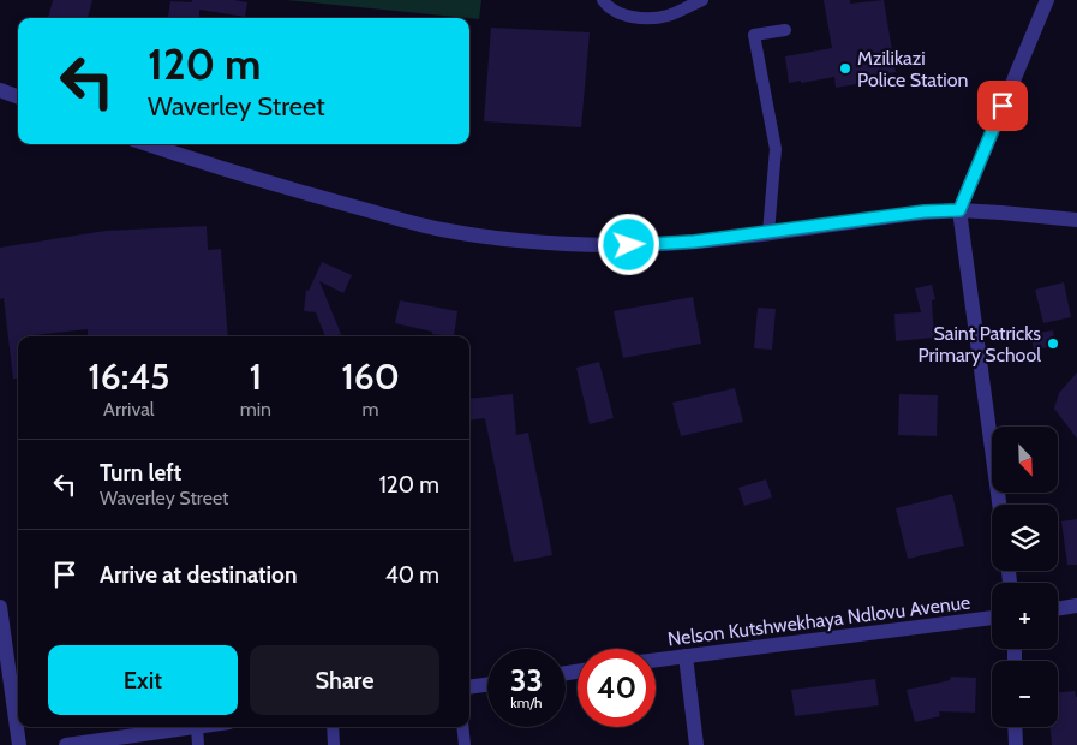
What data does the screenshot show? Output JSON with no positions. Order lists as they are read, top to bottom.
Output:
{
  "streets": {
    "street": ["Nelson Kutshwekhaya Ndlovu Avenue"]
  },
  "places": ["Mzilikazi Police Station", "Saint Patricks Primary School"],
  "north": "bottom right",
  "page": {
    "turn": ["120 m", "Waverley Street"],
    "eta": [
      "16:45",
      "Arrival",
      "1",
      "min",
      "160",
      "m"
    ],
    "map_buttons": ["+", "−"],
    "list": [
      {
        "name": "Turn left",
        "note": "Waverley Street",
        "value": "120 m"
      },
      {
        "name": "Arrive at destination",
        "value": "40 m"
      }
    ],
    "buttons": ["Exit", "Share"],
    "speed": "33 km/h",
    "limit": "40"
  }
}
